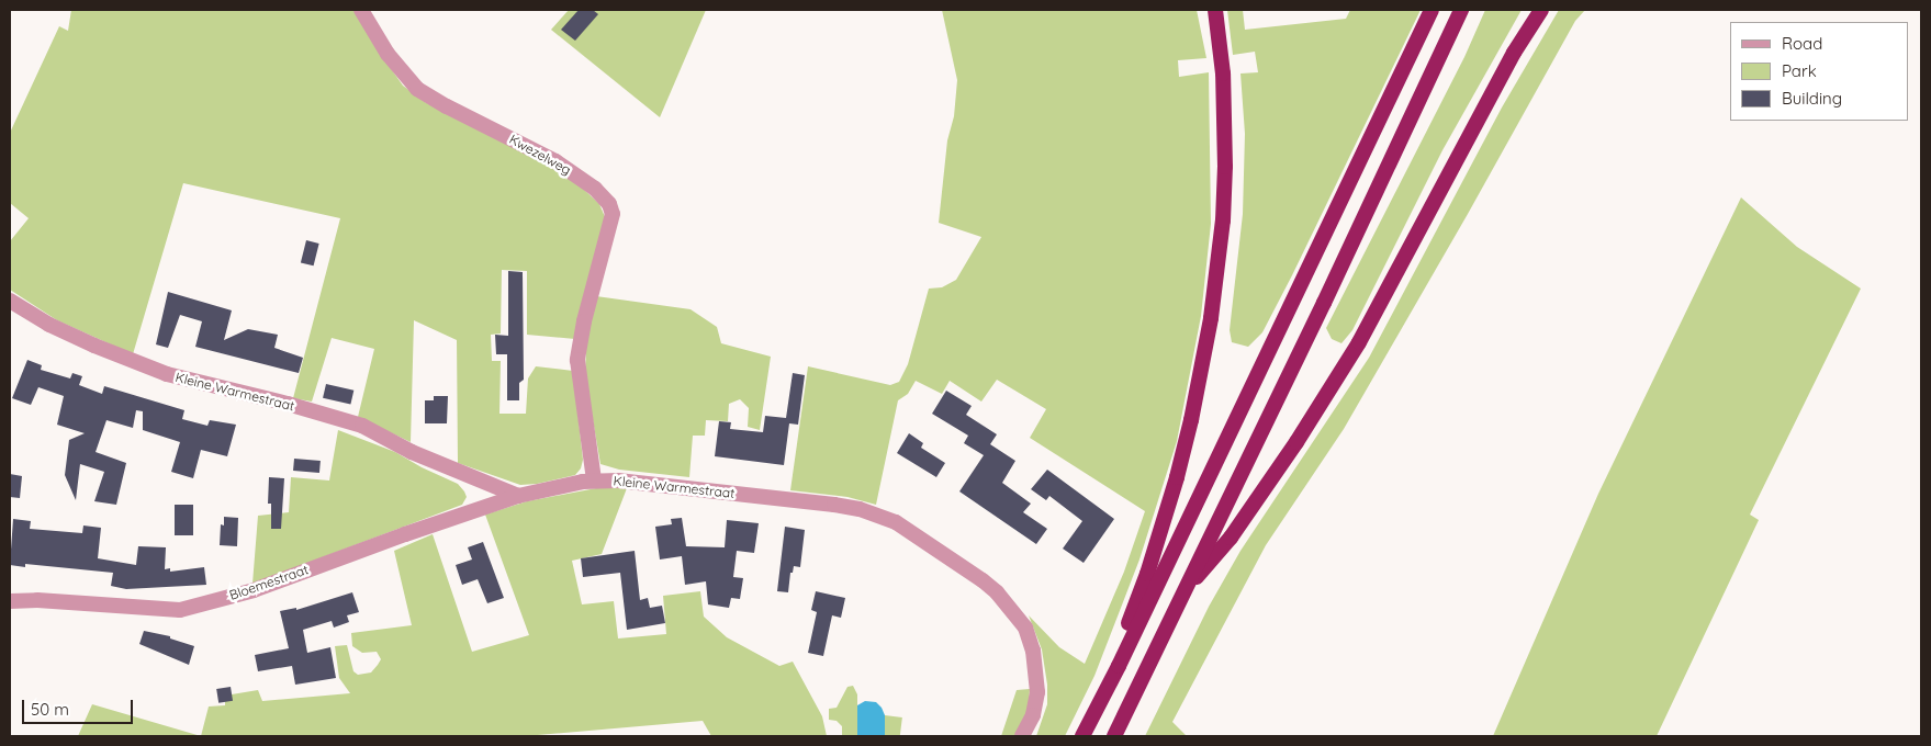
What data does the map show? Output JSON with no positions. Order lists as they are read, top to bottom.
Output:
{
  "streets": {
    "street": ["Kwezelweg", "Kleine Warmestraat", "Bloemestraat"]
  },
  "crossings": [
    ["Kwezelweg", "Kleine Warmestraat"],
    ["Kleine Warmestraat", "Bloemestraat"]
  ],
  "legend": ["Road", "Park", "Building"],
  "scale_bar": "50 m"
}
